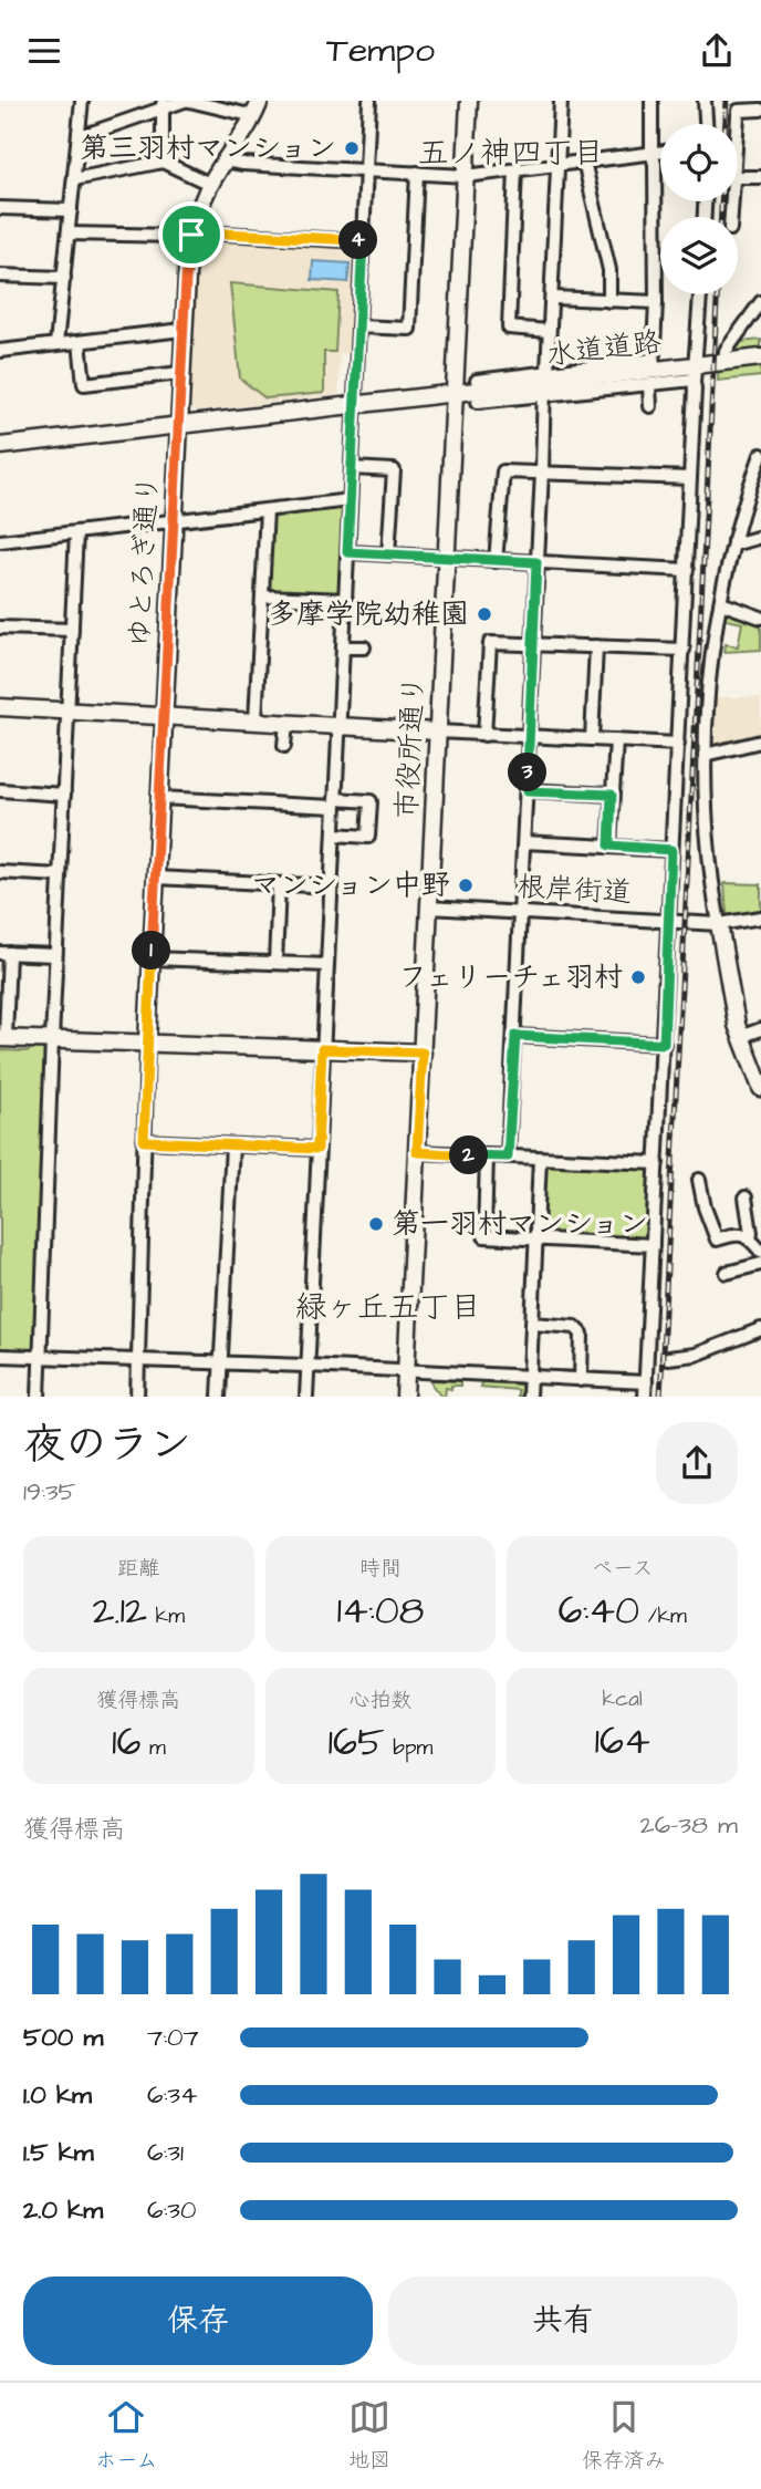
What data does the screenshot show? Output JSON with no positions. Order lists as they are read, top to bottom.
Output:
{
  "streets": {
    "street": [
      "水道道路",
      "ゆとろぎ通り",
      "市役所通り",
      "根岸街道"
    ]
  },
  "crossings": [
    ["水道道路", "ゆとろぎ通り"],
    ["水道道路", "市役所通り"],
    ["市役所通り", "根岸街道"]
  ],
  "districts": ["五ノ神四丁目", "緑ヶ丘五丁目"],
  "places": [
    "第三羽村マンション",
    "多摩学院幼稚園",
    "マンション中野",
    "フェリーチェ羽村",
    "第一羽村マンション"
  ],
  "page": {
    "header": "Tempo",
    "pins": [
      "4",
      "3",
      "1",
      "2"
    ],
    "heading": ["夜のラン", "19:35"],
    "stats": [
      ["距離", "2.12 km"],
      ["時間", "14:08"],
      ["ペース", "6:40 /km"],
      ["獲得標高", "16 m"],
      ["心拍数", "165 bpm"],
      ["kcal", "164"]
    ],
    "chart": ["獲得標高", "26–38 m"],
    "list": [
      {
        "name": "500 m",
        "note": "7:07"
      },
      {
        "name": "1.0 km",
        "note": "6:34"
      },
      {
        "name": "1.5 km",
        "note": "6:31"
      },
      {
        "name": "2.0 km",
        "note": "6:30"
      }
    ],
    "buttons": ["保存", "共有"],
    "tabs": ["ホーム", "地図", "保存済み"]
  }
}
